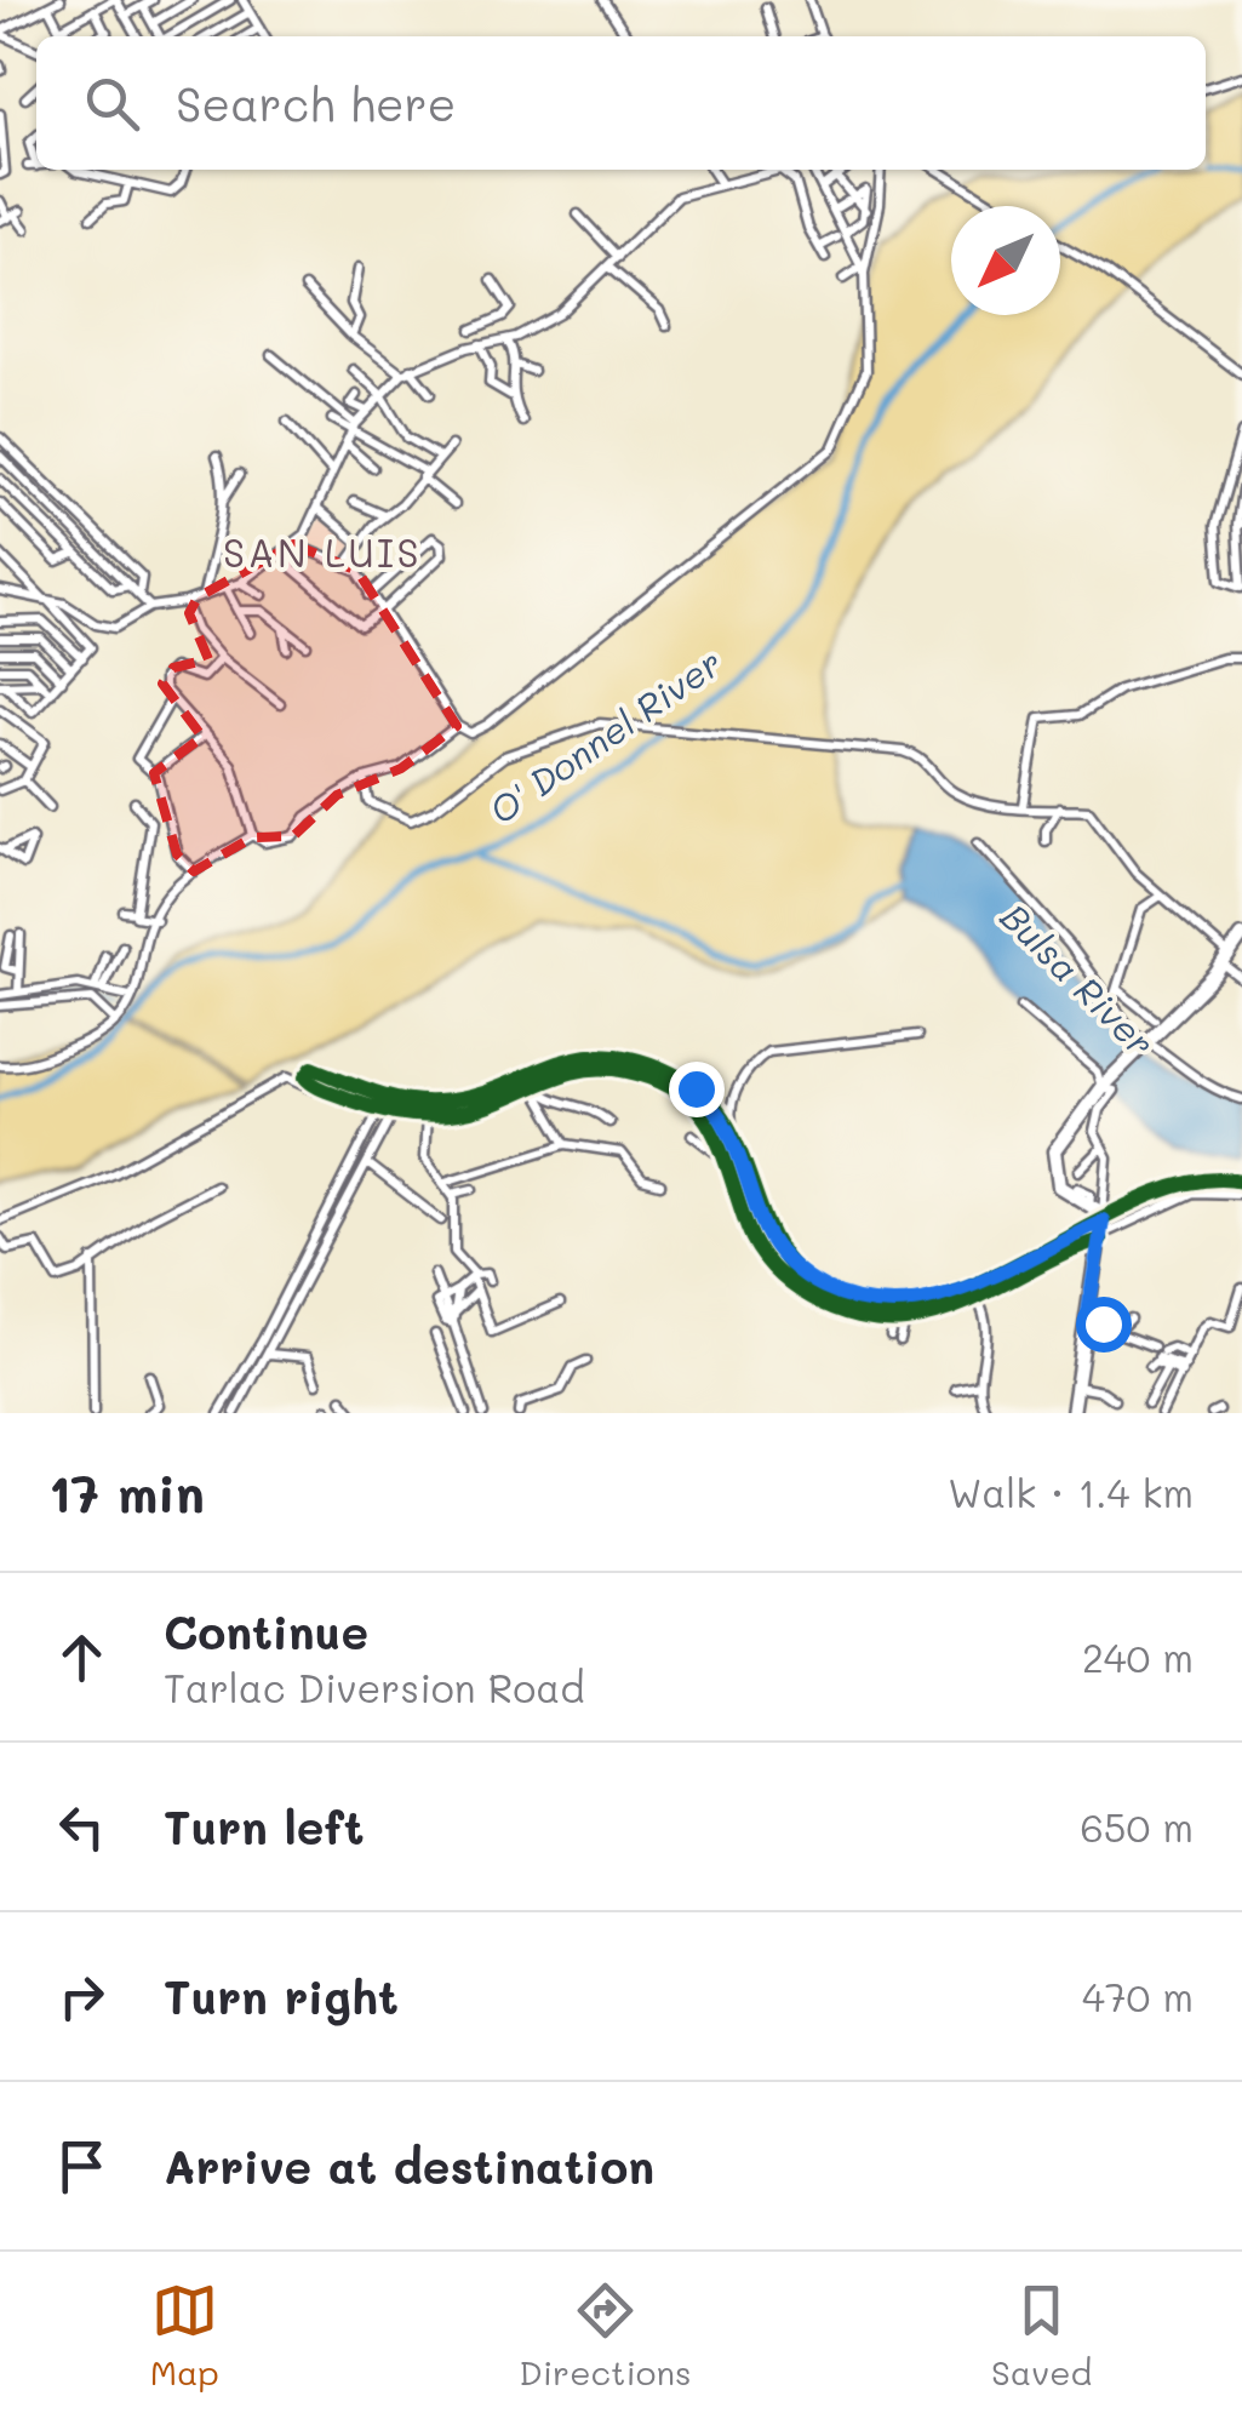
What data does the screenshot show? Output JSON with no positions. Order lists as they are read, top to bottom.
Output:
{
  "districts": ["SAN LUIS"],
  "water": ["O' Donnel River", "Bulsa River"],
  "north": "bottom left",
  "page": {
    "search": "Search here",
    "heading": ["17 min", "Walk · 1.4 km"],
    "list": [
      ["Continue", "Tarlac Diversion Road", "240 m"],
      ["Turn left", "650 m"],
      ["Turn right", "470 m"],
      "Arrive at destination"
    ],
    "nav": ["Map", "Directions", "Saved"]
  }
}
